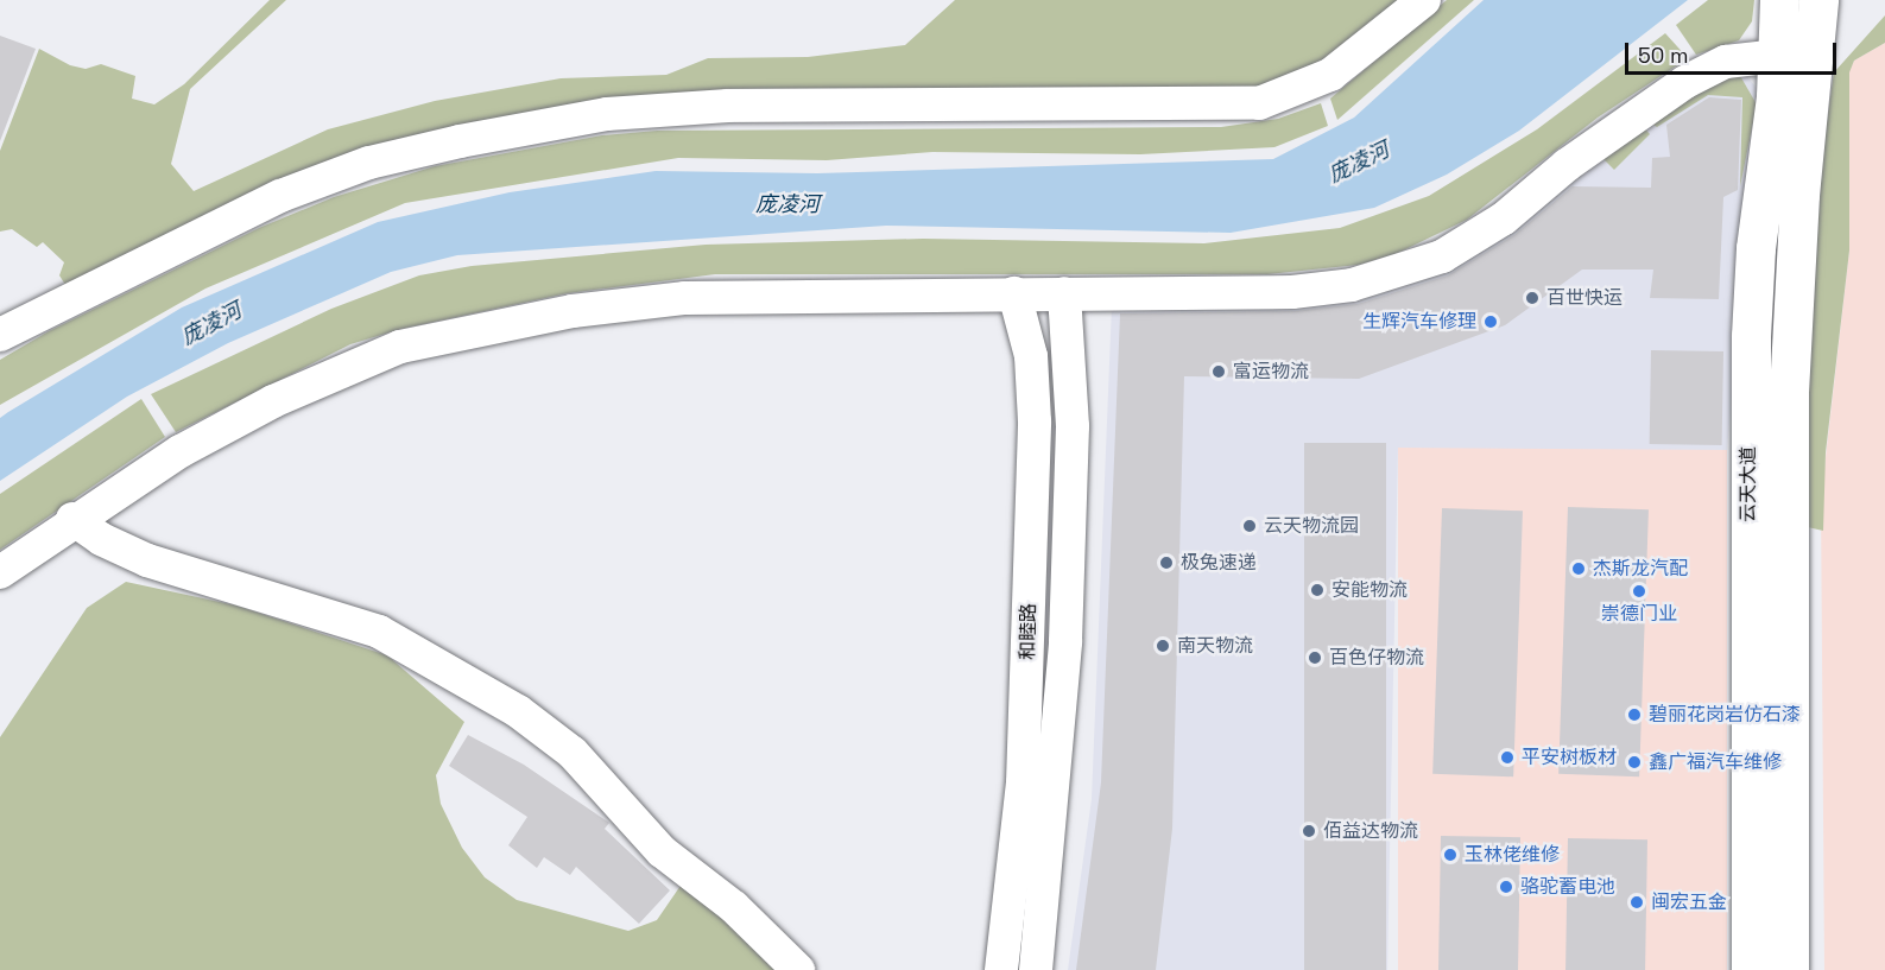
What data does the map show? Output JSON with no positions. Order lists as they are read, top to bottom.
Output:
{
  "streets": {
    "main road": ["云天大道"],
    "street": ["和睦路"]
  },
  "water": ["庞凌河"],
  "places": [
    "百世快运",
    "生辉汽车修理",
    "富运物流",
    "云天物流园",
    "极兔速递",
    "杰斯龙汽配",
    "安能物流",
    "崇德门业",
    "南天物流",
    "百色仔物流",
    "碧丽花岗岩仿石漆",
    "平安树板材",
    "鑫广福汽车维修",
    "佰益达物流",
    "玉林佬维修",
    "骆驼蓄电池",
    "闽宏五金"
  ],
  "scale_bar": "50 m"
}
